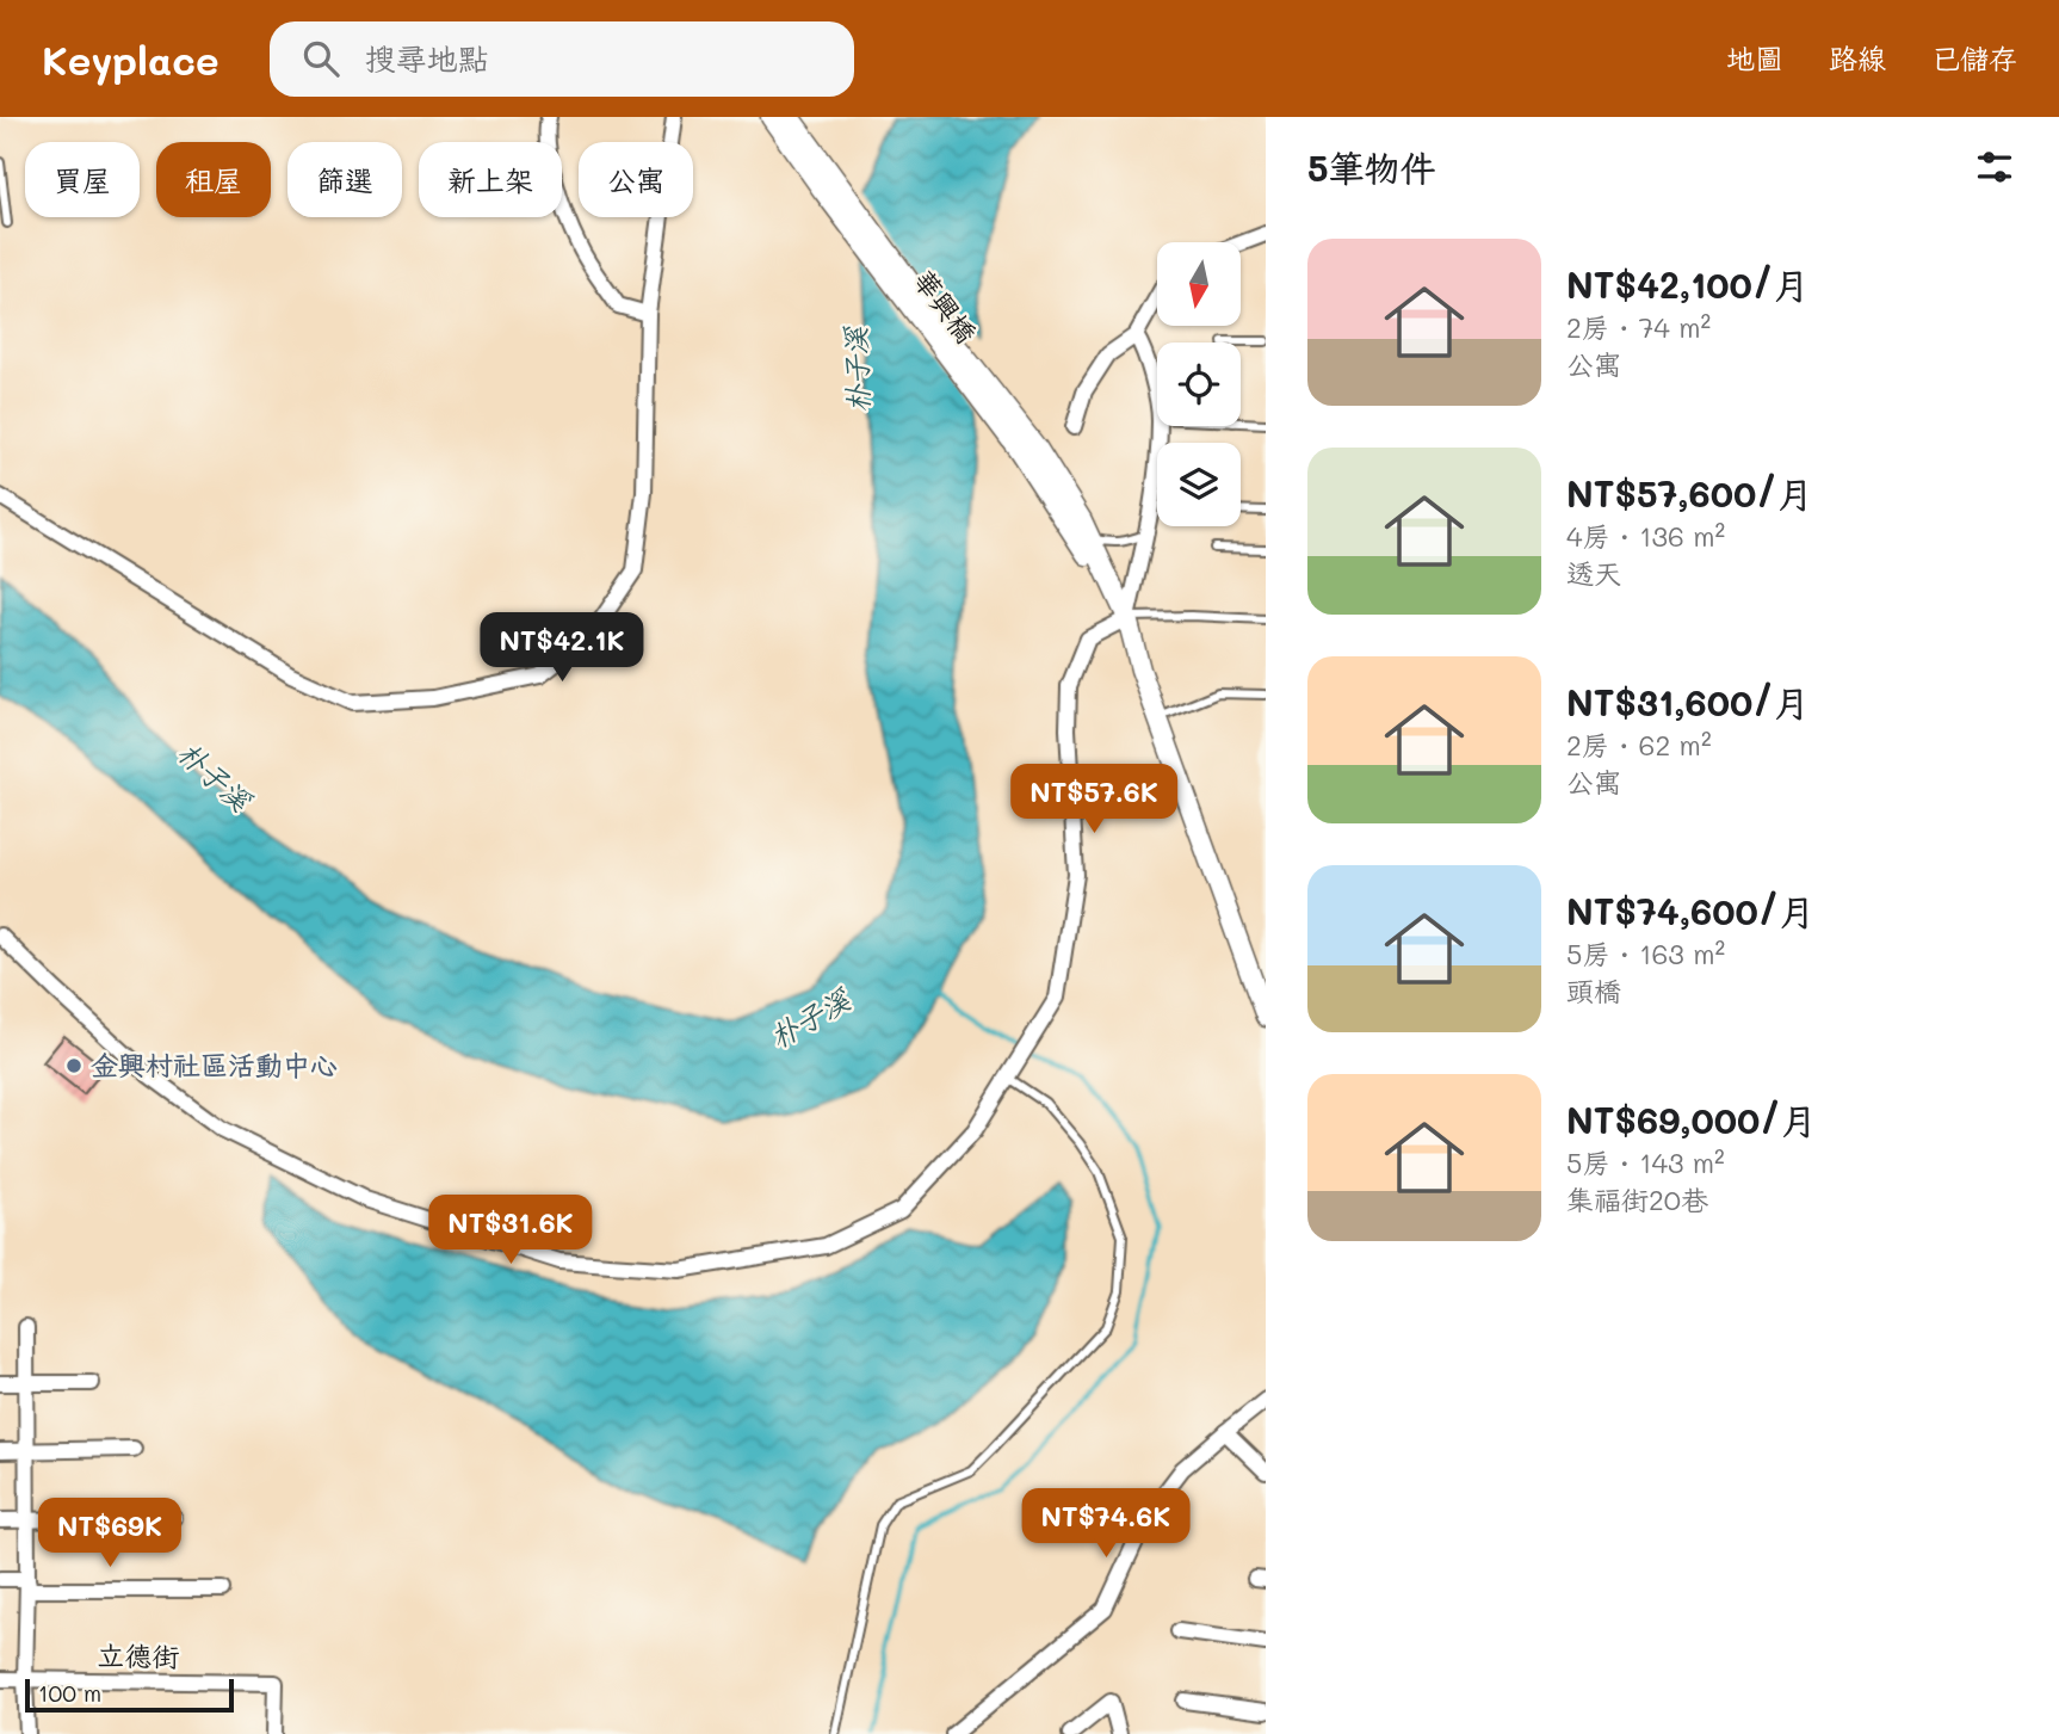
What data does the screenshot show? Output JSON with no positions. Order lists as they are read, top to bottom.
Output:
{
  "streets": {
    "street": ["華興橋", "立德街"]
  },
  "water": ["朴子溪"],
  "places": ["金興村社區活動中心"],
  "scale_bar": "100 m",
  "north": "bottom",
  "page": {
    "header": "Keyplace",
    "search": "搜尋地點",
    "nav": ["地圖", "路線", "已儲存"],
    "heading": "5筆物件",
    "chip": [
      "買屋",
      "租屋",
      "篩選",
      "新上架",
      "公寓"
    ],
    "list": [
      {
        "name": "NT$42,100/月",
        "note": "2房 · 74 m² · 公寓"
      },
      {
        "name": "NT$57,600/月",
        "note": "4房 · 136 m² · 透天"
      },
      {
        "name": "NT$31,600/月",
        "note": "2房 · 62 m² · 公寓"
      },
      {
        "name": "NT$74,600/月",
        "note": "5房 · 163 m² · 頭橋"
      },
      {
        "name": "NT$69,000/月",
        "note": "5房 · 143 m² · 集福街20巷"
      }
    ],
    "price": [
      "NT$42.1K",
      "NT$57.6K",
      "NT$31.6K",
      "NT$74.6K",
      "NT$69K"
    ],
    "scale": "100 m"
  }
}
